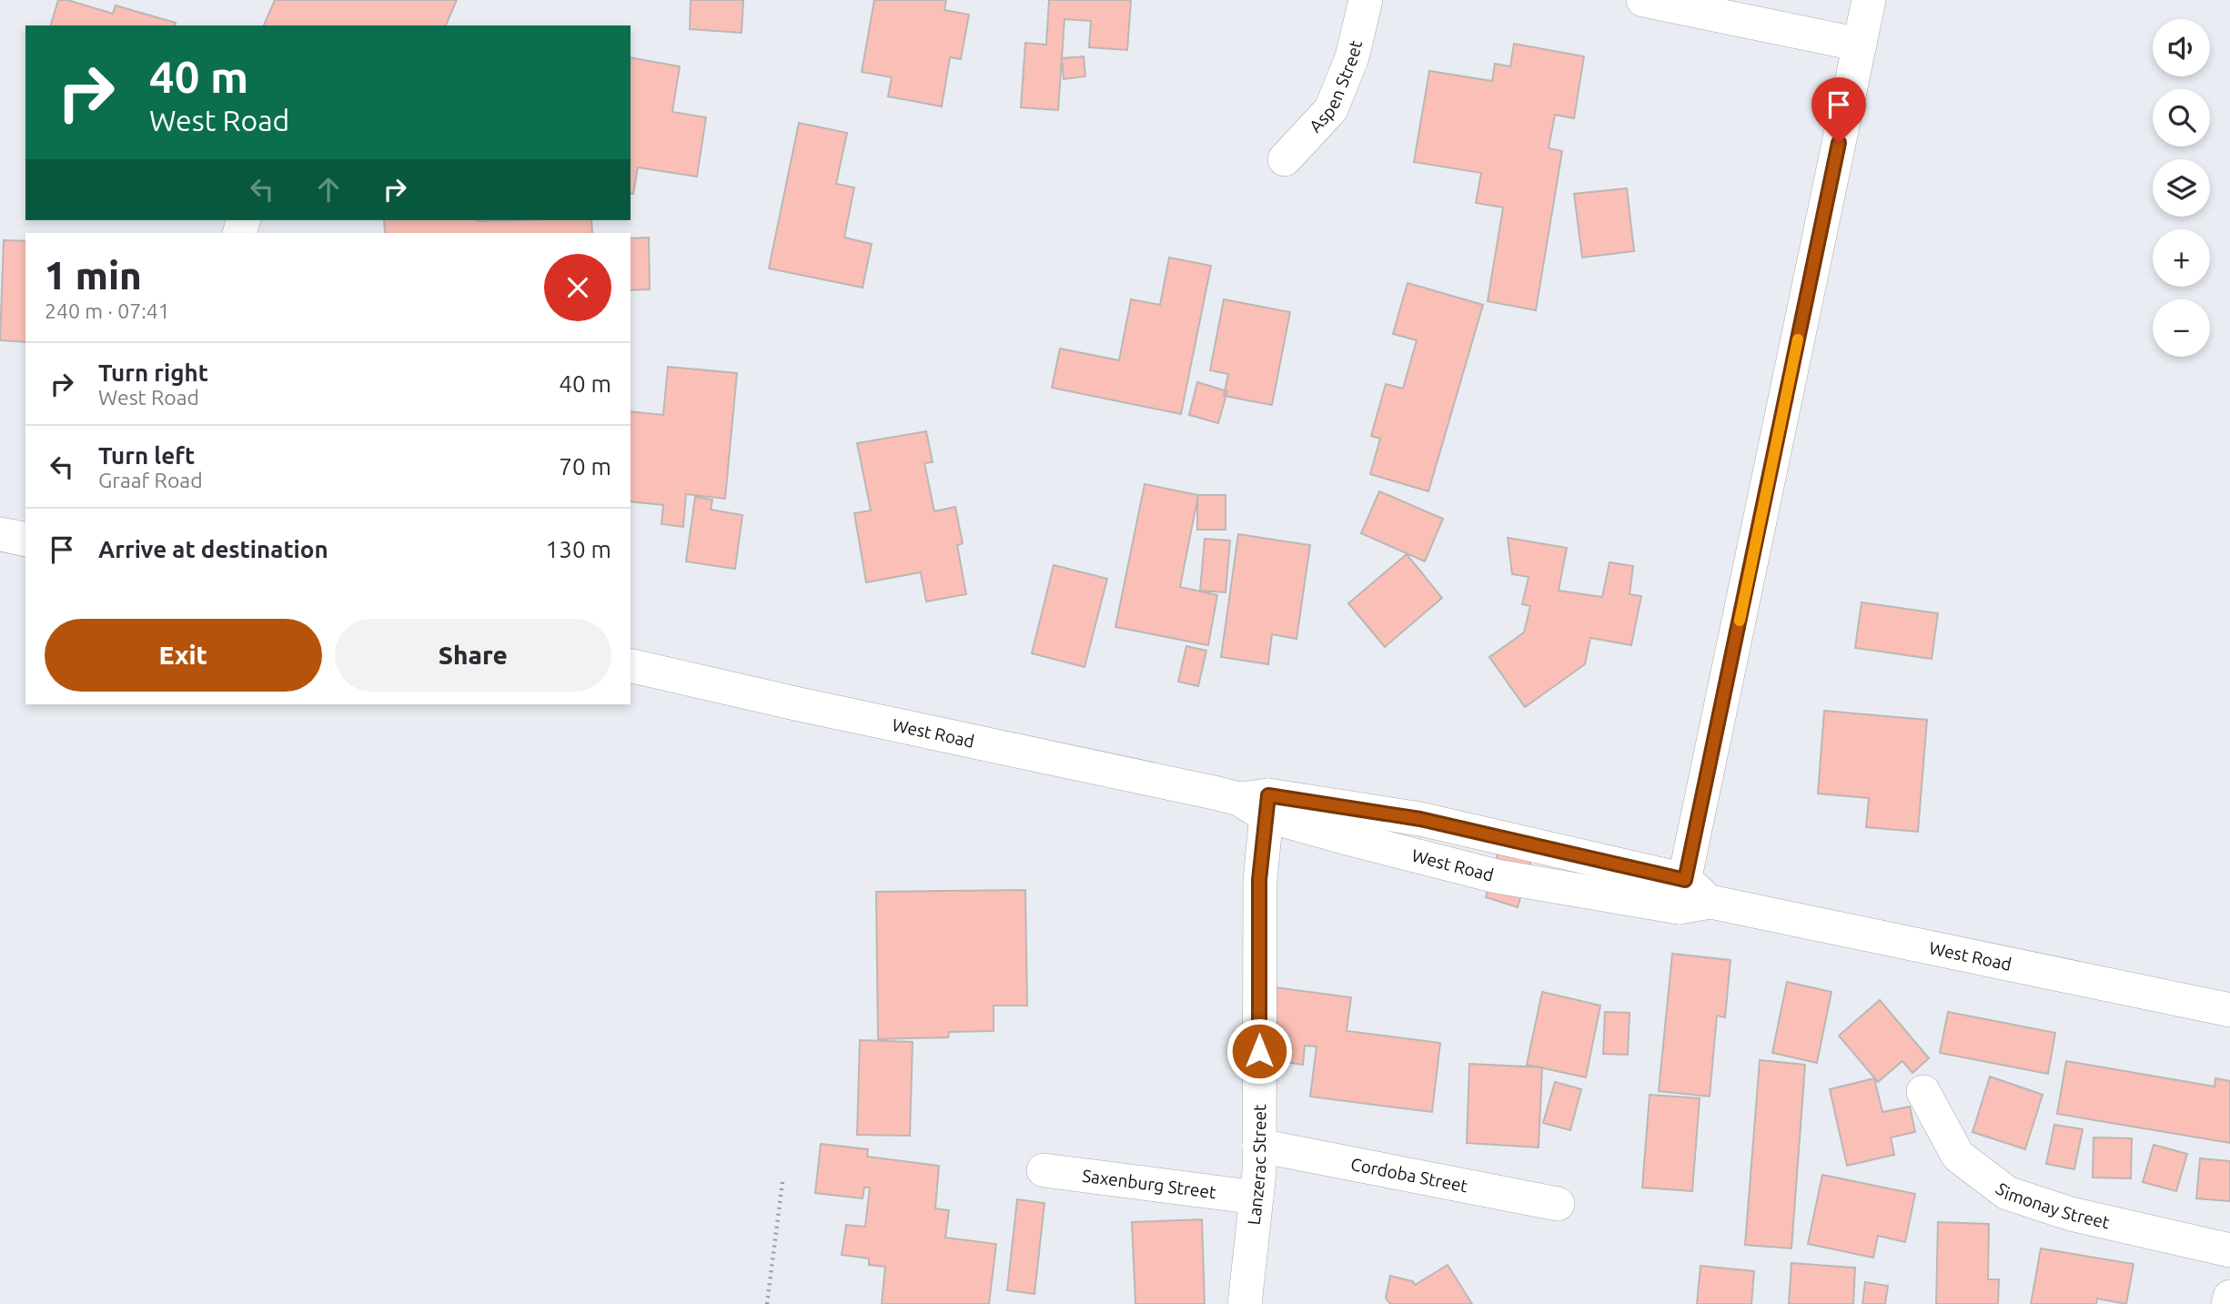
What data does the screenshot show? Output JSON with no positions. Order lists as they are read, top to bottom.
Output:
{
  "streets": {
    "street": [
      "Aspen Street",
      "West Road",
      "Lanzerac Street",
      "Cordoba Street",
      "Saxenburg Street",
      "Simonay Street"
    ]
  },
  "crossings": [
    ["West Road", "Lanzerac Street"],
    ["Lanzerac Street", "Cordoba Street"],
    ["Lanzerac Street", "Saxenburg Street"]
  ],
  "page": {
    "map_buttons": ["+", "−"],
    "turn": ["40 m", "West Road"],
    "heading": ["1 min", "240 m · 07:41"],
    "list": [
      {
        "name": "Turn right",
        "note": "West Road",
        "value": "40 m"
      },
      {
        "name": "Turn left",
        "note": "Graaf Road",
        "value": "70 m"
      },
      {
        "name": "Arrive at destination",
        "value": "130 m"
      }
    ],
    "buttons": ["Exit", "Share"]
  }
}
